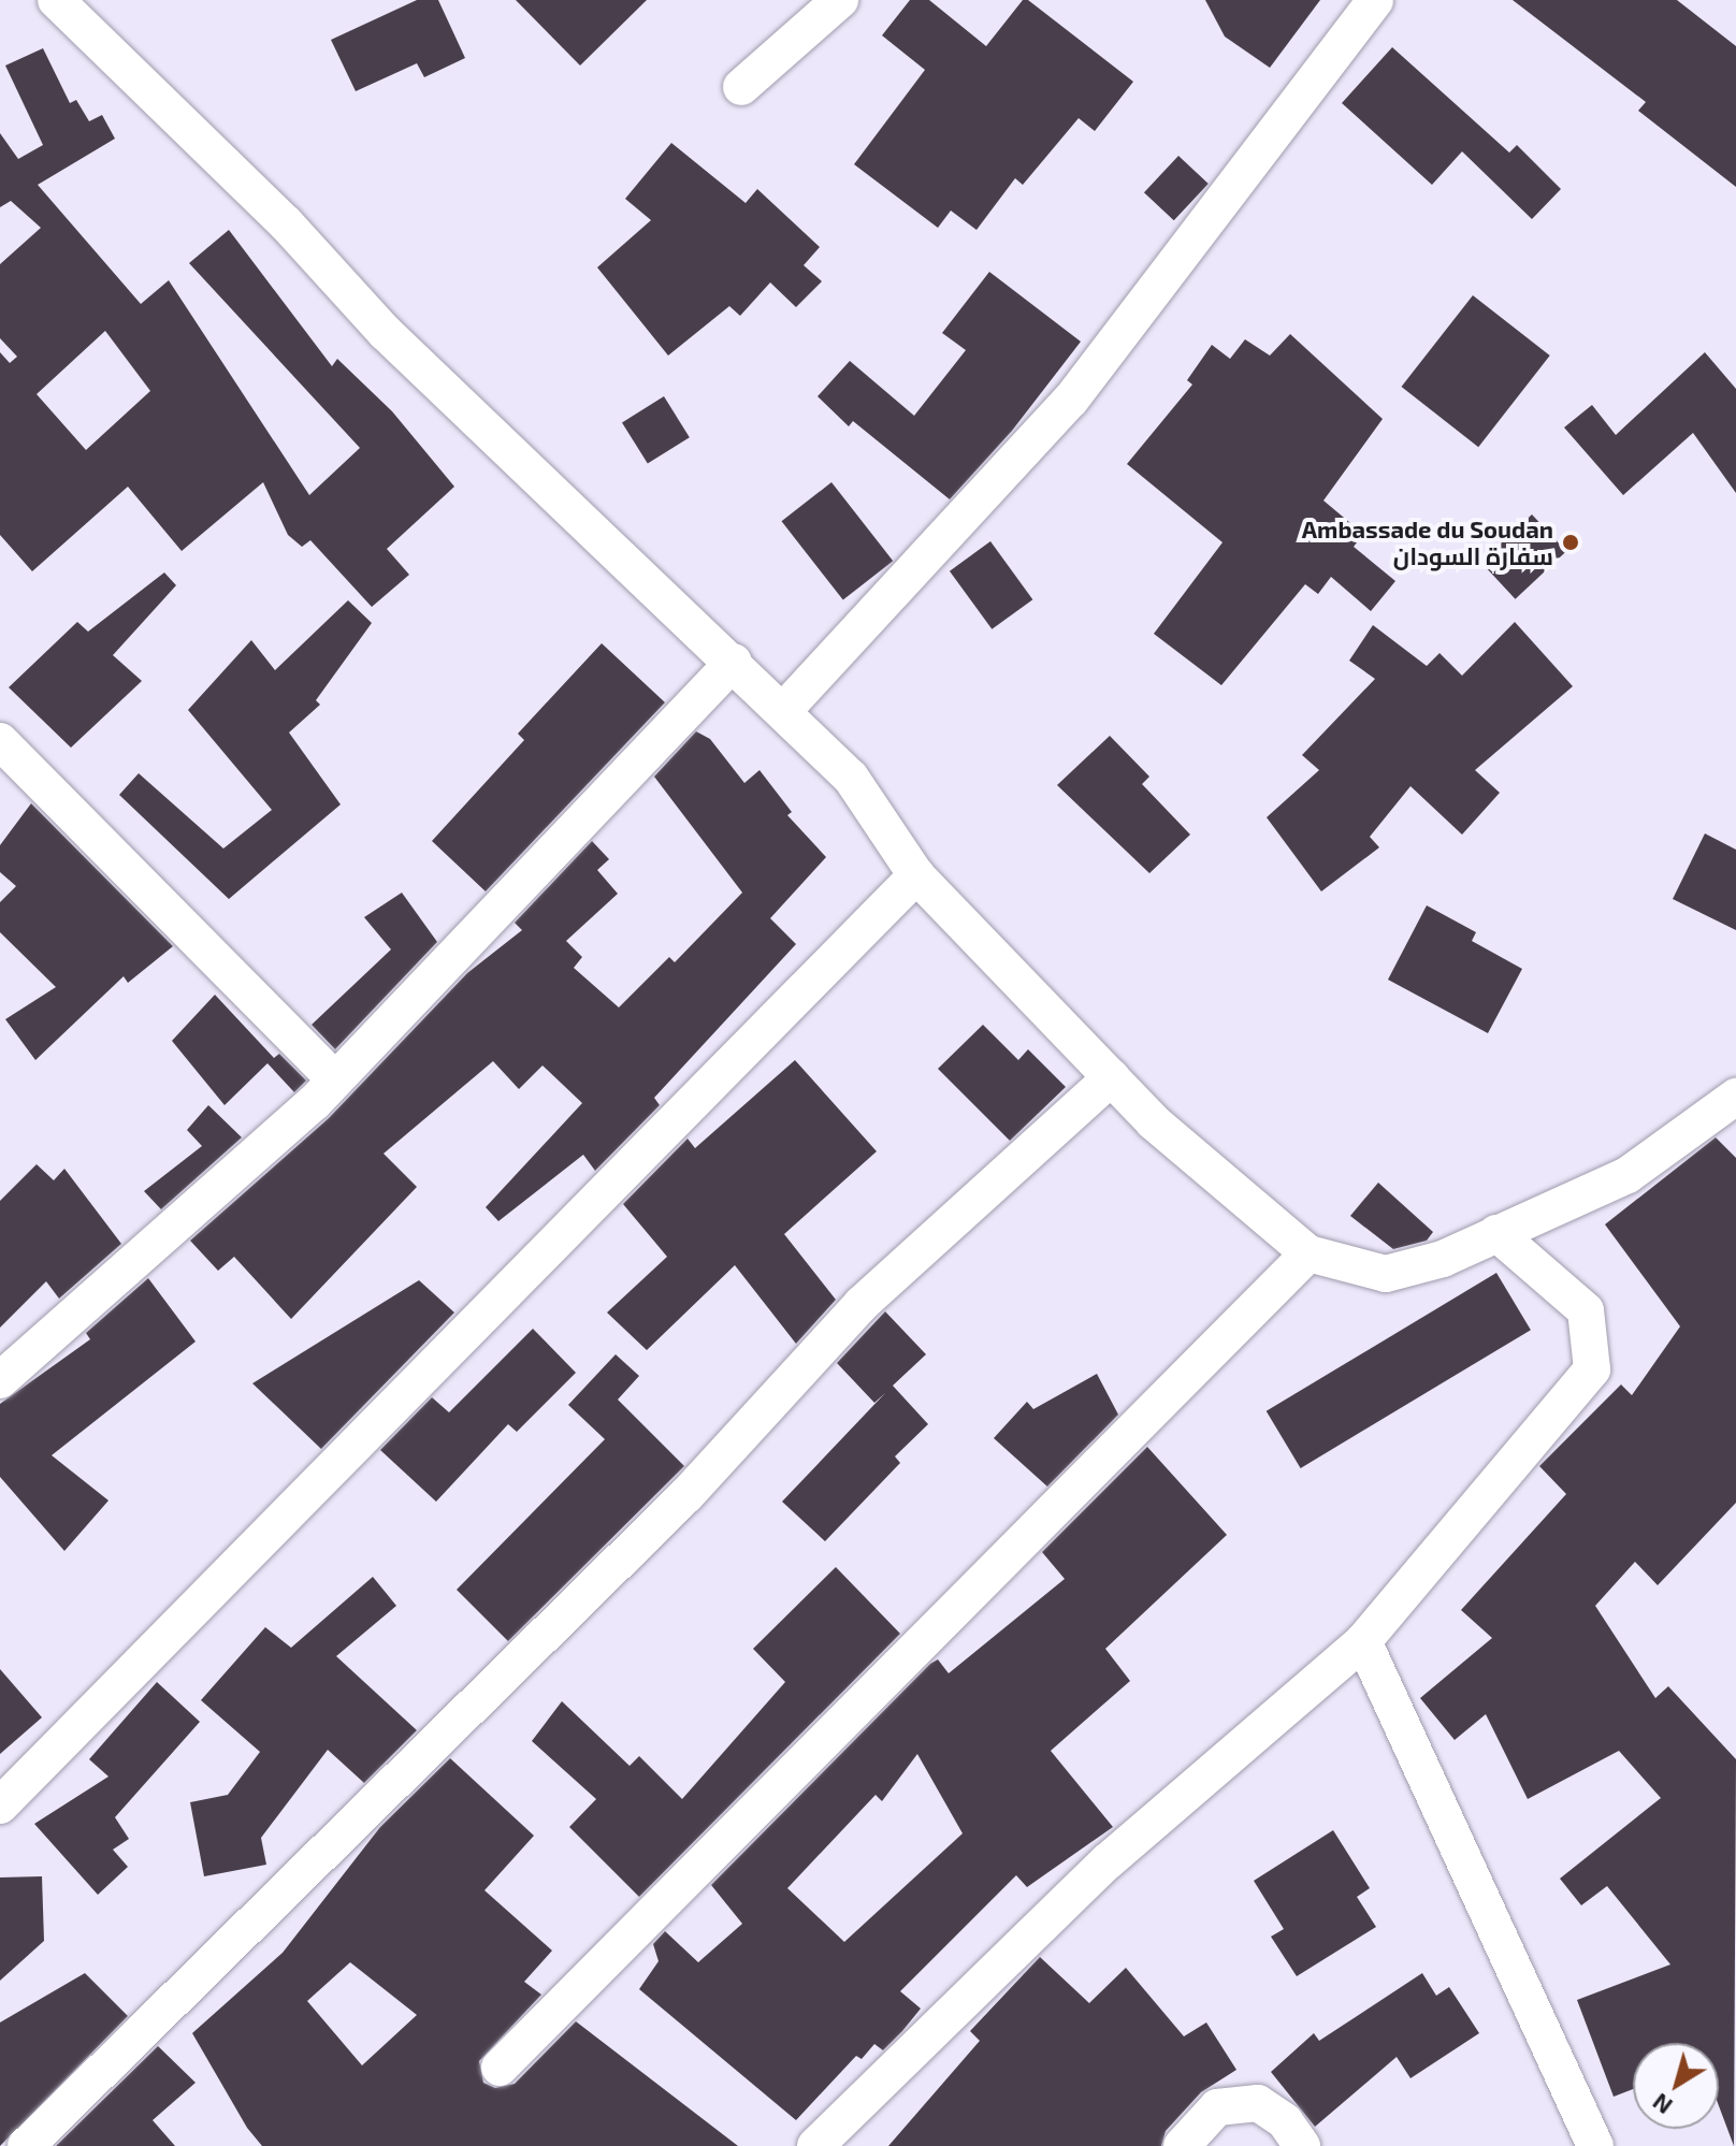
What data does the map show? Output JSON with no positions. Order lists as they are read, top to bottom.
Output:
{
  "places": ["Ambassade du Soudan سفارة السودان"],
  "north": "bottom left"
}
